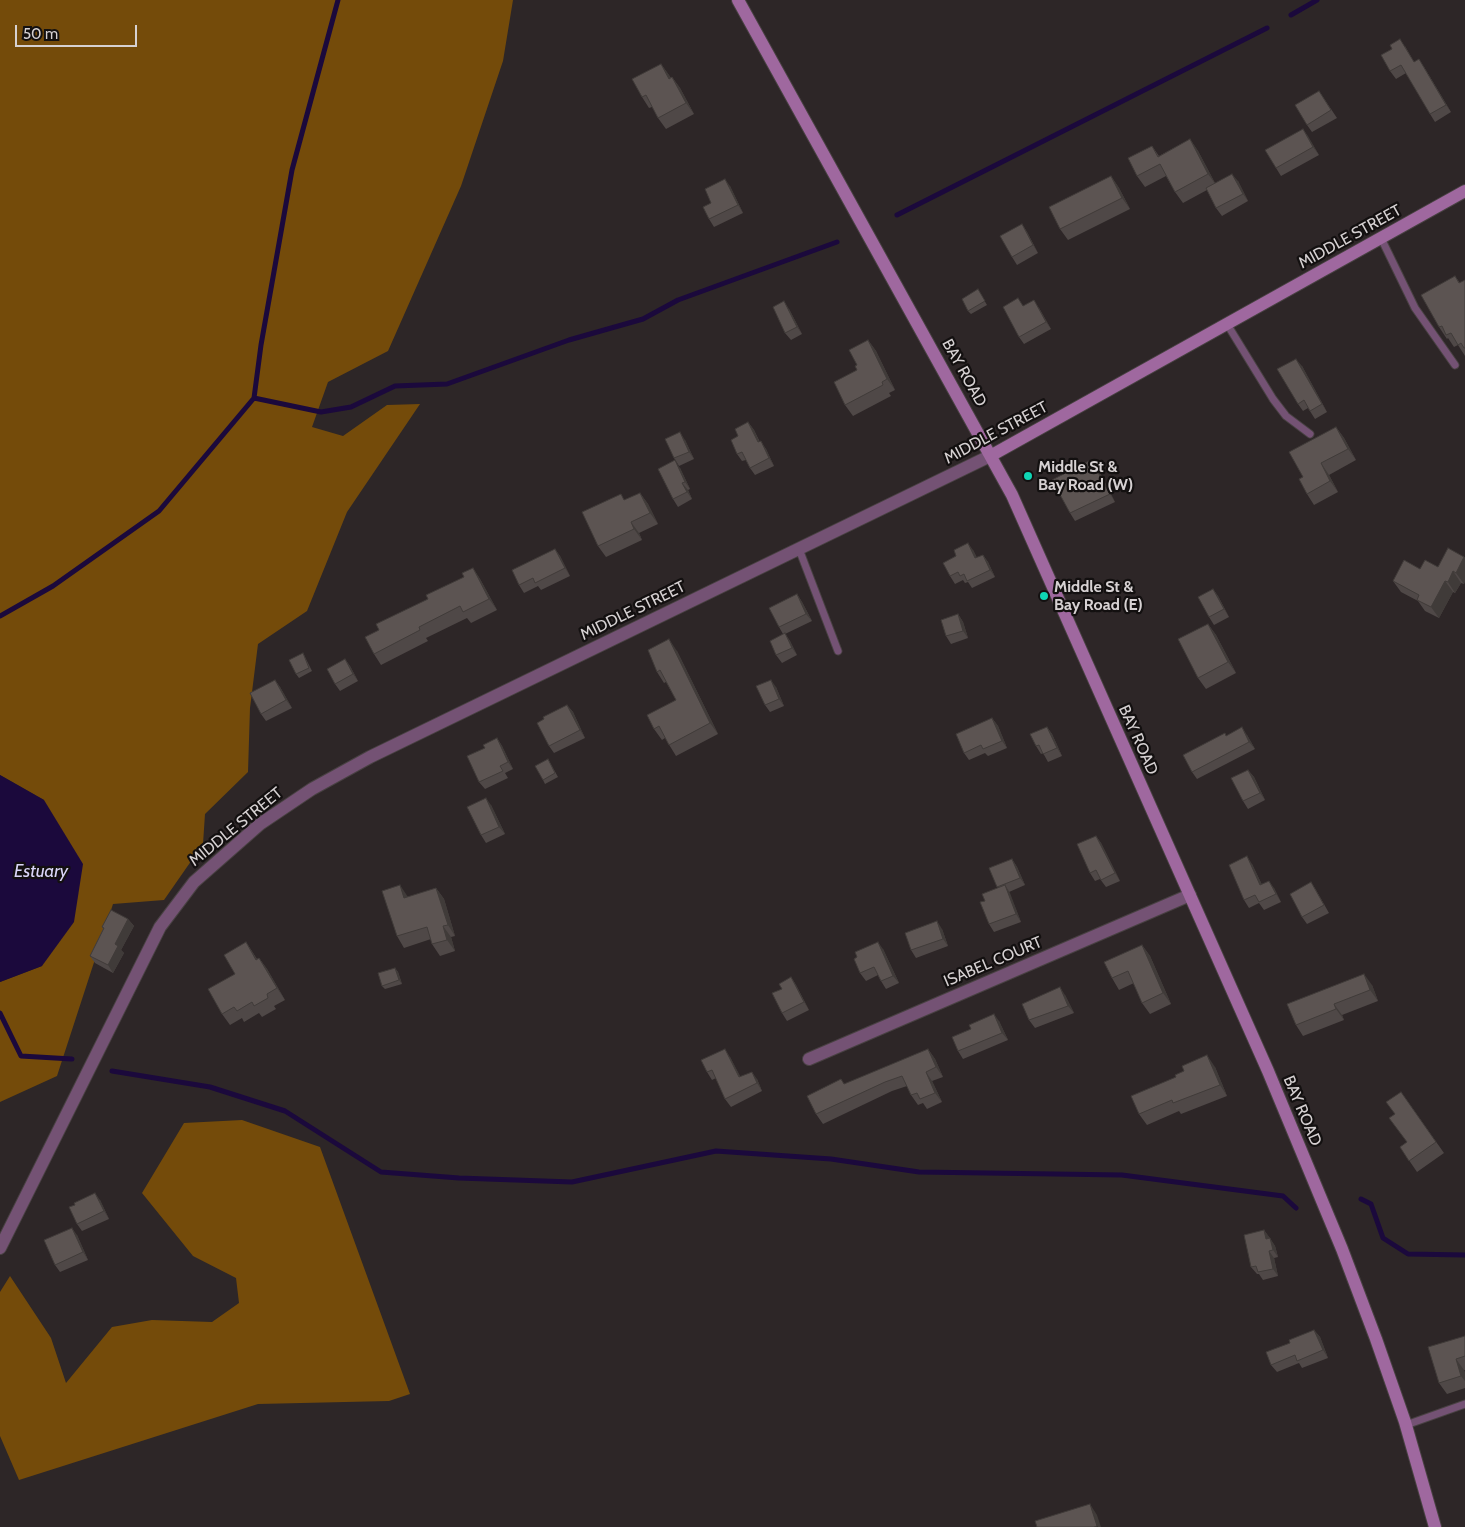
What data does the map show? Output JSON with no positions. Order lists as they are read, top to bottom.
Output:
{
  "streets": {
    "main road": ["MIDDLE STREET", "BAY ROAD"],
    "street": ["ISABEL COURT"]
  },
  "crossings": [
    ["MIDDLE STREET", "BAY ROAD"],
    ["BAY ROAD", "ISABEL COURT"]
  ],
  "water": ["Estuary"],
  "places": ["Middle St & Bay Road (W)", "Middle St & Bay Road (E)"],
  "scale_bar": "50 m"
}
